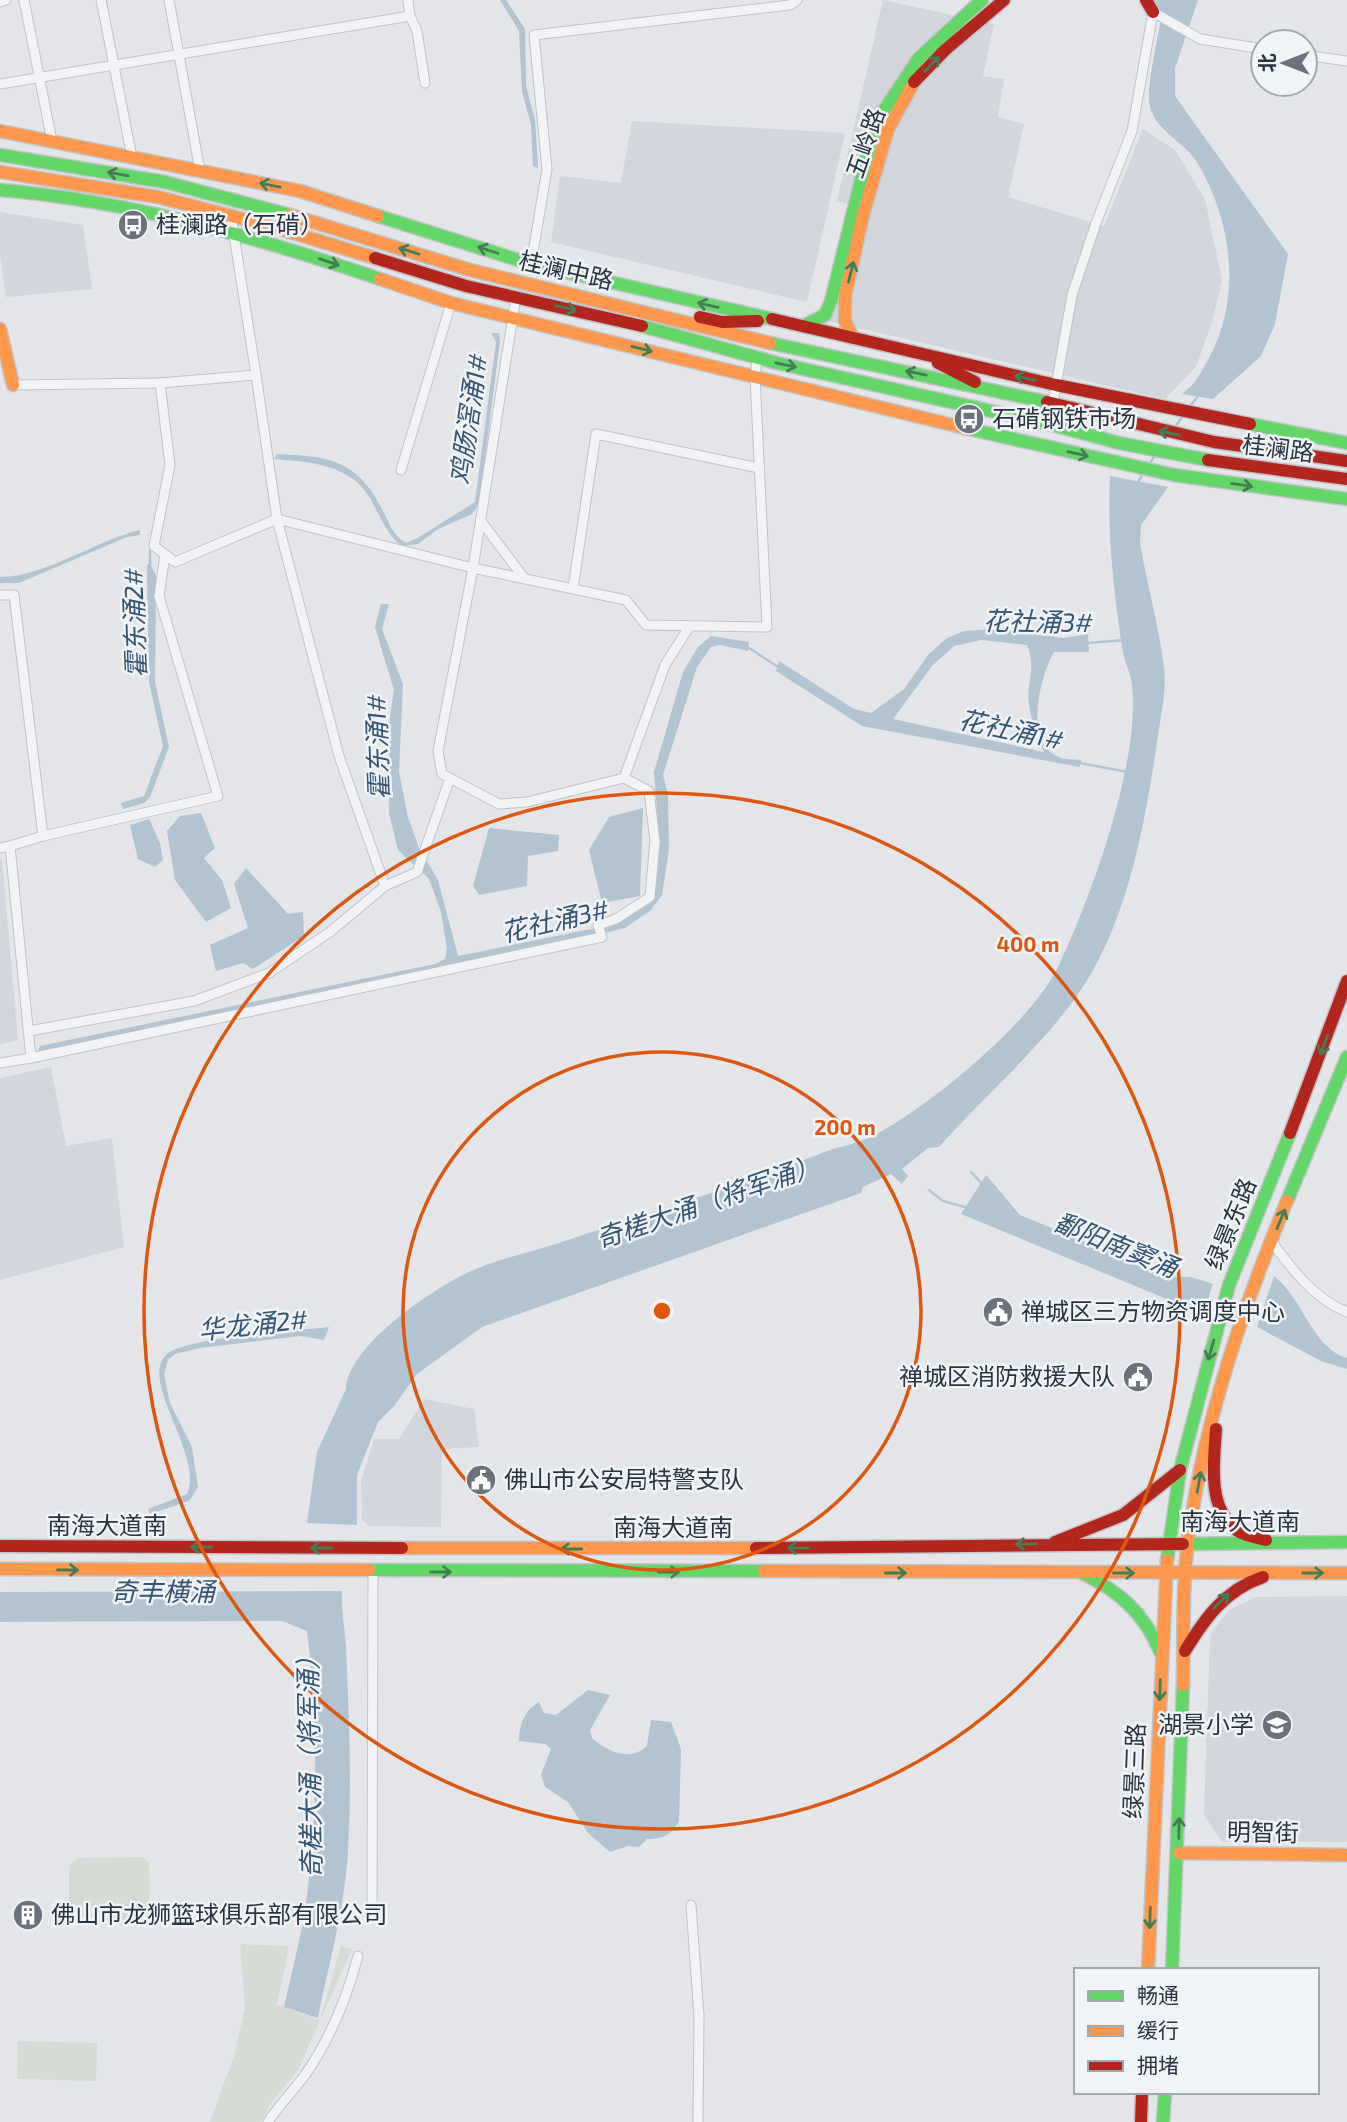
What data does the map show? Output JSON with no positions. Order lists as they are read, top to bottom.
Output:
{
  "streets": {
    "main road": [
      "五岭路",
      "桂澜中路",
      "桂澜路",
      "绿景东路",
      "南海大道南",
      "绿景三路",
      "明智街"
    ]
  },
  "crossings": [
    ["桂澜中路", "桂澜路"],
    ["绿景东路", "南海大道南"],
    ["绿景东路", "绿景三路"],
    ["南海大道南", "绿景三路"],
    ["绿景三路", "明智街"]
  ],
  "water": [
    "鸡肠滘涌1#",
    "花社涌3#",
    "霍东涌2#",
    "花社涌1#",
    "霍东涌1#",
    "奇槎大涌（将军涌）",
    "鄱阳南窦涌",
    "华龙涌2#",
    "奇丰横涌"
  ],
  "places": {
    "bus stop": ["桂澜路（石𬒔）", "石𬒔钢铁市场"],
    "public building": ["禅城区三方物资调度中心", "禅城区消防救援大队", "佛山市公安局特警支队"],
    "school or university": ["湖景小学"],
    "building": ["佛山市龙狮篮球俱乐部有限公司"]
  },
  "legend": ["畅通", "缓行", "拥堵"],
  "north": "left",
  "rings": ["400 m", "200 m"]
}
